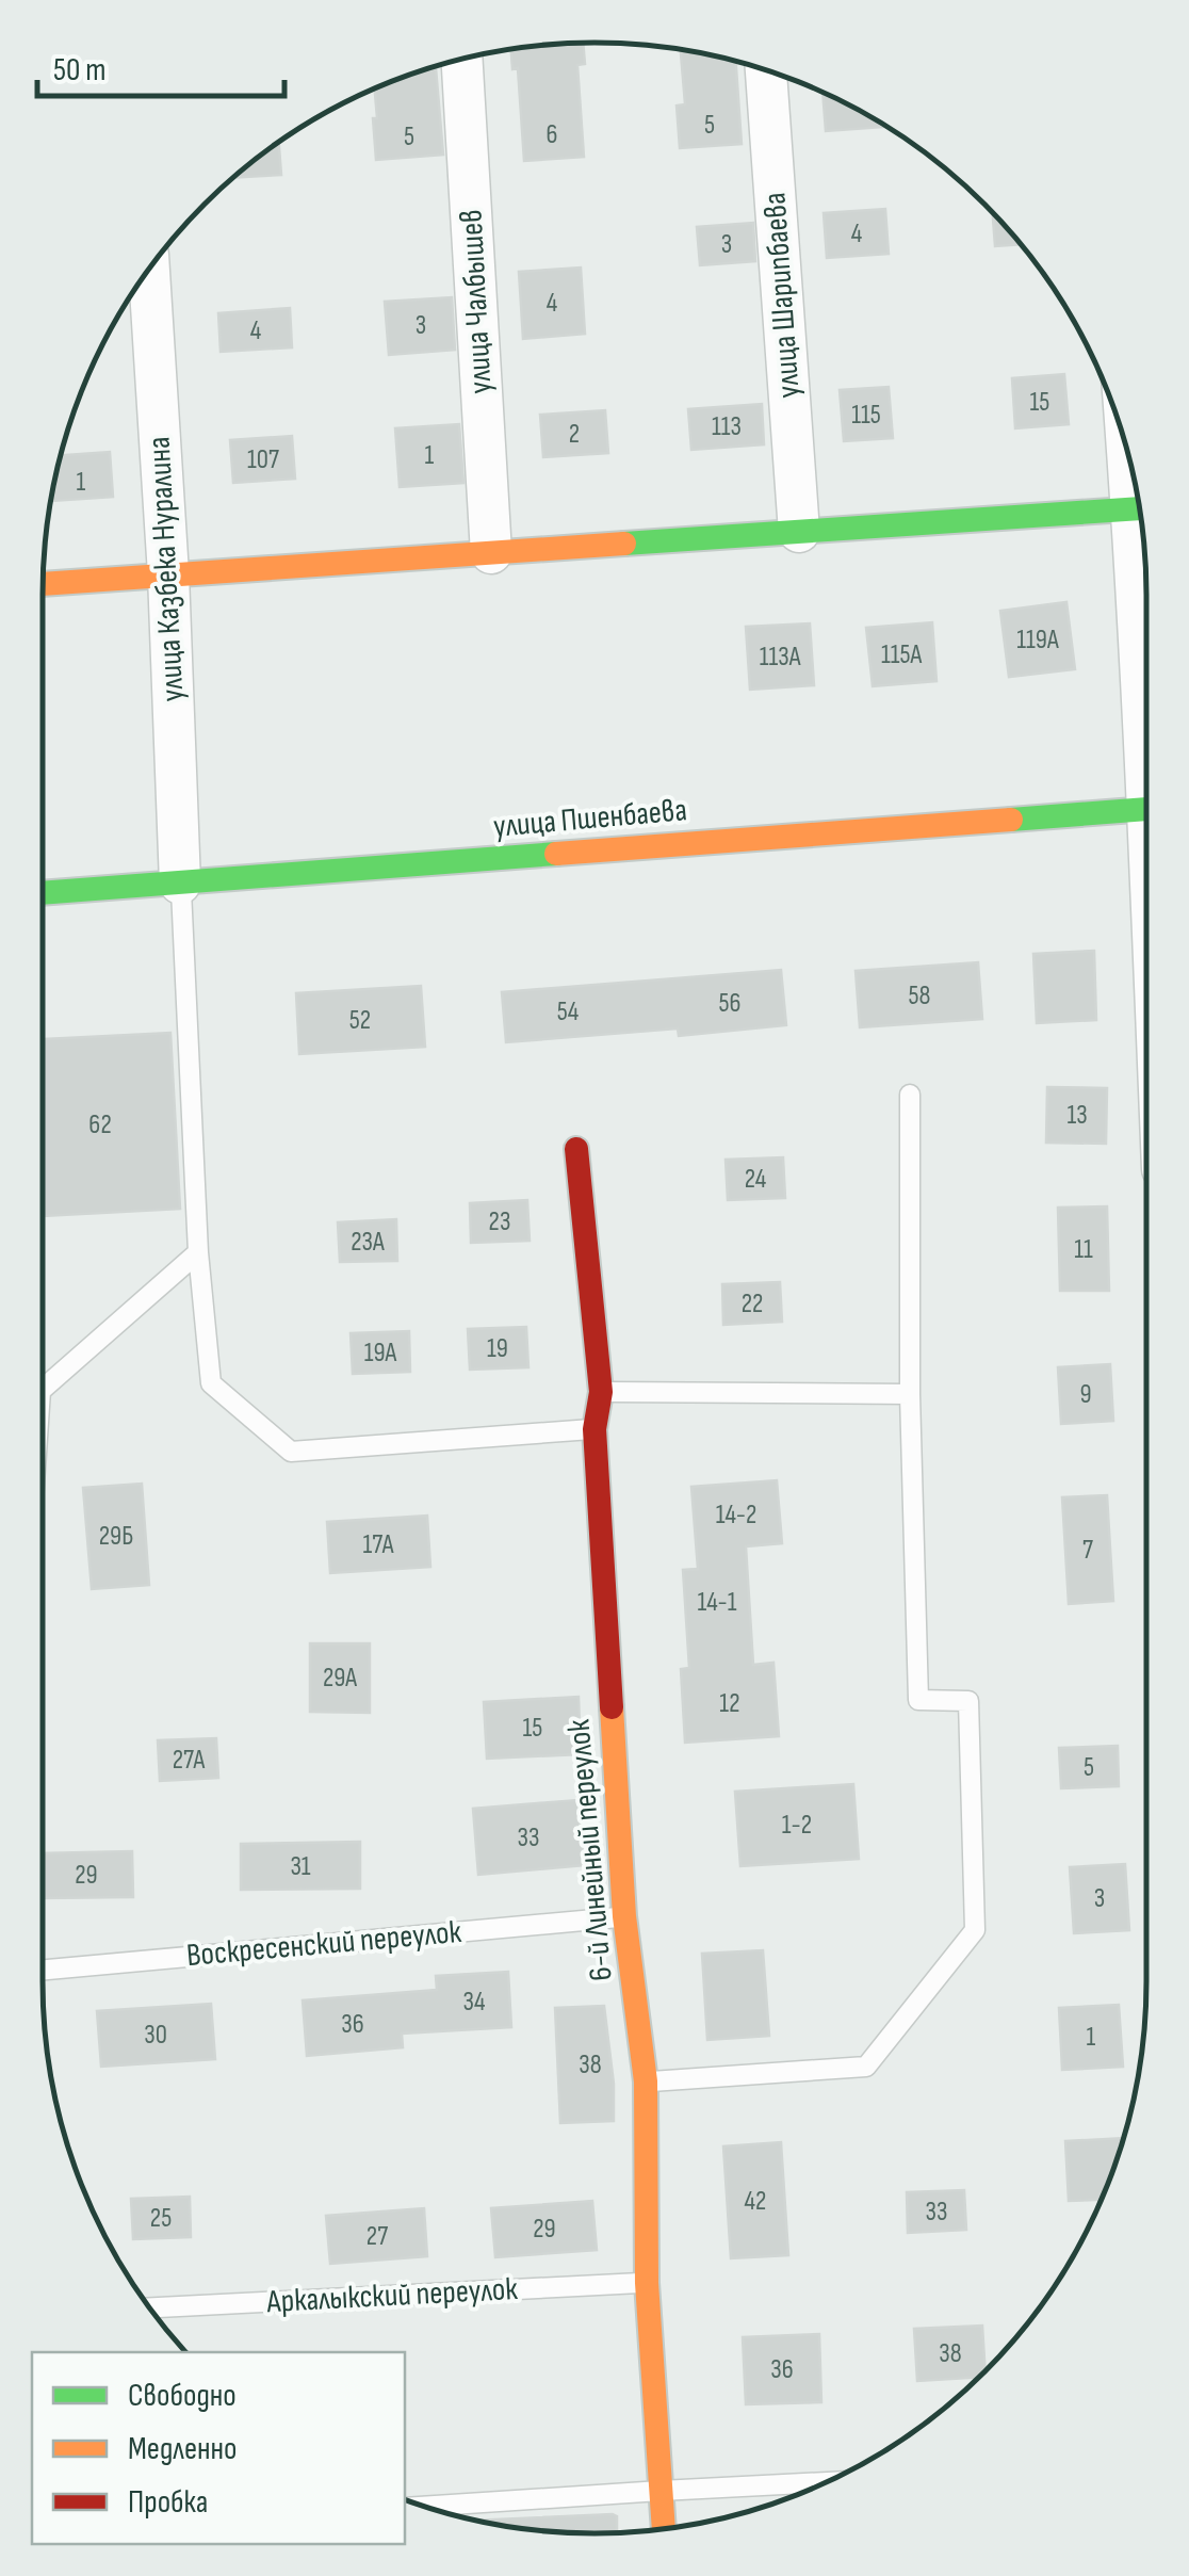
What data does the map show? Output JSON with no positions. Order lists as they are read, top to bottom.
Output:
{
  "streets": {
    "street": [
      "улица Шарипбаева",
      "улица Чалбышев",
      "улица Казбека Нуралина",
      "улица Пшенбаева",
      "6-й Линейный переулок"
    ],
    "lane": ["Воскресенский переулок", "Аркалыкский переулок"]
  },
  "crossings": [
    ["улица Казбека Нуралина", "улица Пшенбаева"],
    ["6-й Линейный переулок", "Воскресенский переулок"],
    ["6-й Линейный переулок", "Аркалыкский переулок"]
  ],
  "house_numbers": [
    "5",
    "6",
    "5",
    "4",
    "3",
    "4",
    "3",
    "4",
    "15",
    "115",
    "113",
    "2",
    "1",
    "107",
    "1",
    "119А",
    "115А",
    "113А",
    "58",
    "56",
    "54",
    "52",
    "13",
    "62",
    "24",
    "23",
    "23А",
    "11",
    "22",
    "19",
    "19А",
    "9",
    "14-2",
    "29Б",
    "17А",
    "7",
    "14-1",
    "29А",
    "12",
    "15",
    "27А",
    "5",
    "1-2",
    "33",
    "31",
    "29",
    "3",
    "34",
    "36",
    "30",
    "1",
    "38",
    "42",
    "33",
    "25",
    "29",
    "27",
    "38",
    "36"
  ],
  "legend": ["Свободно", "Медленно", "Пробка"],
  "scale_bar": "50 m"
}
